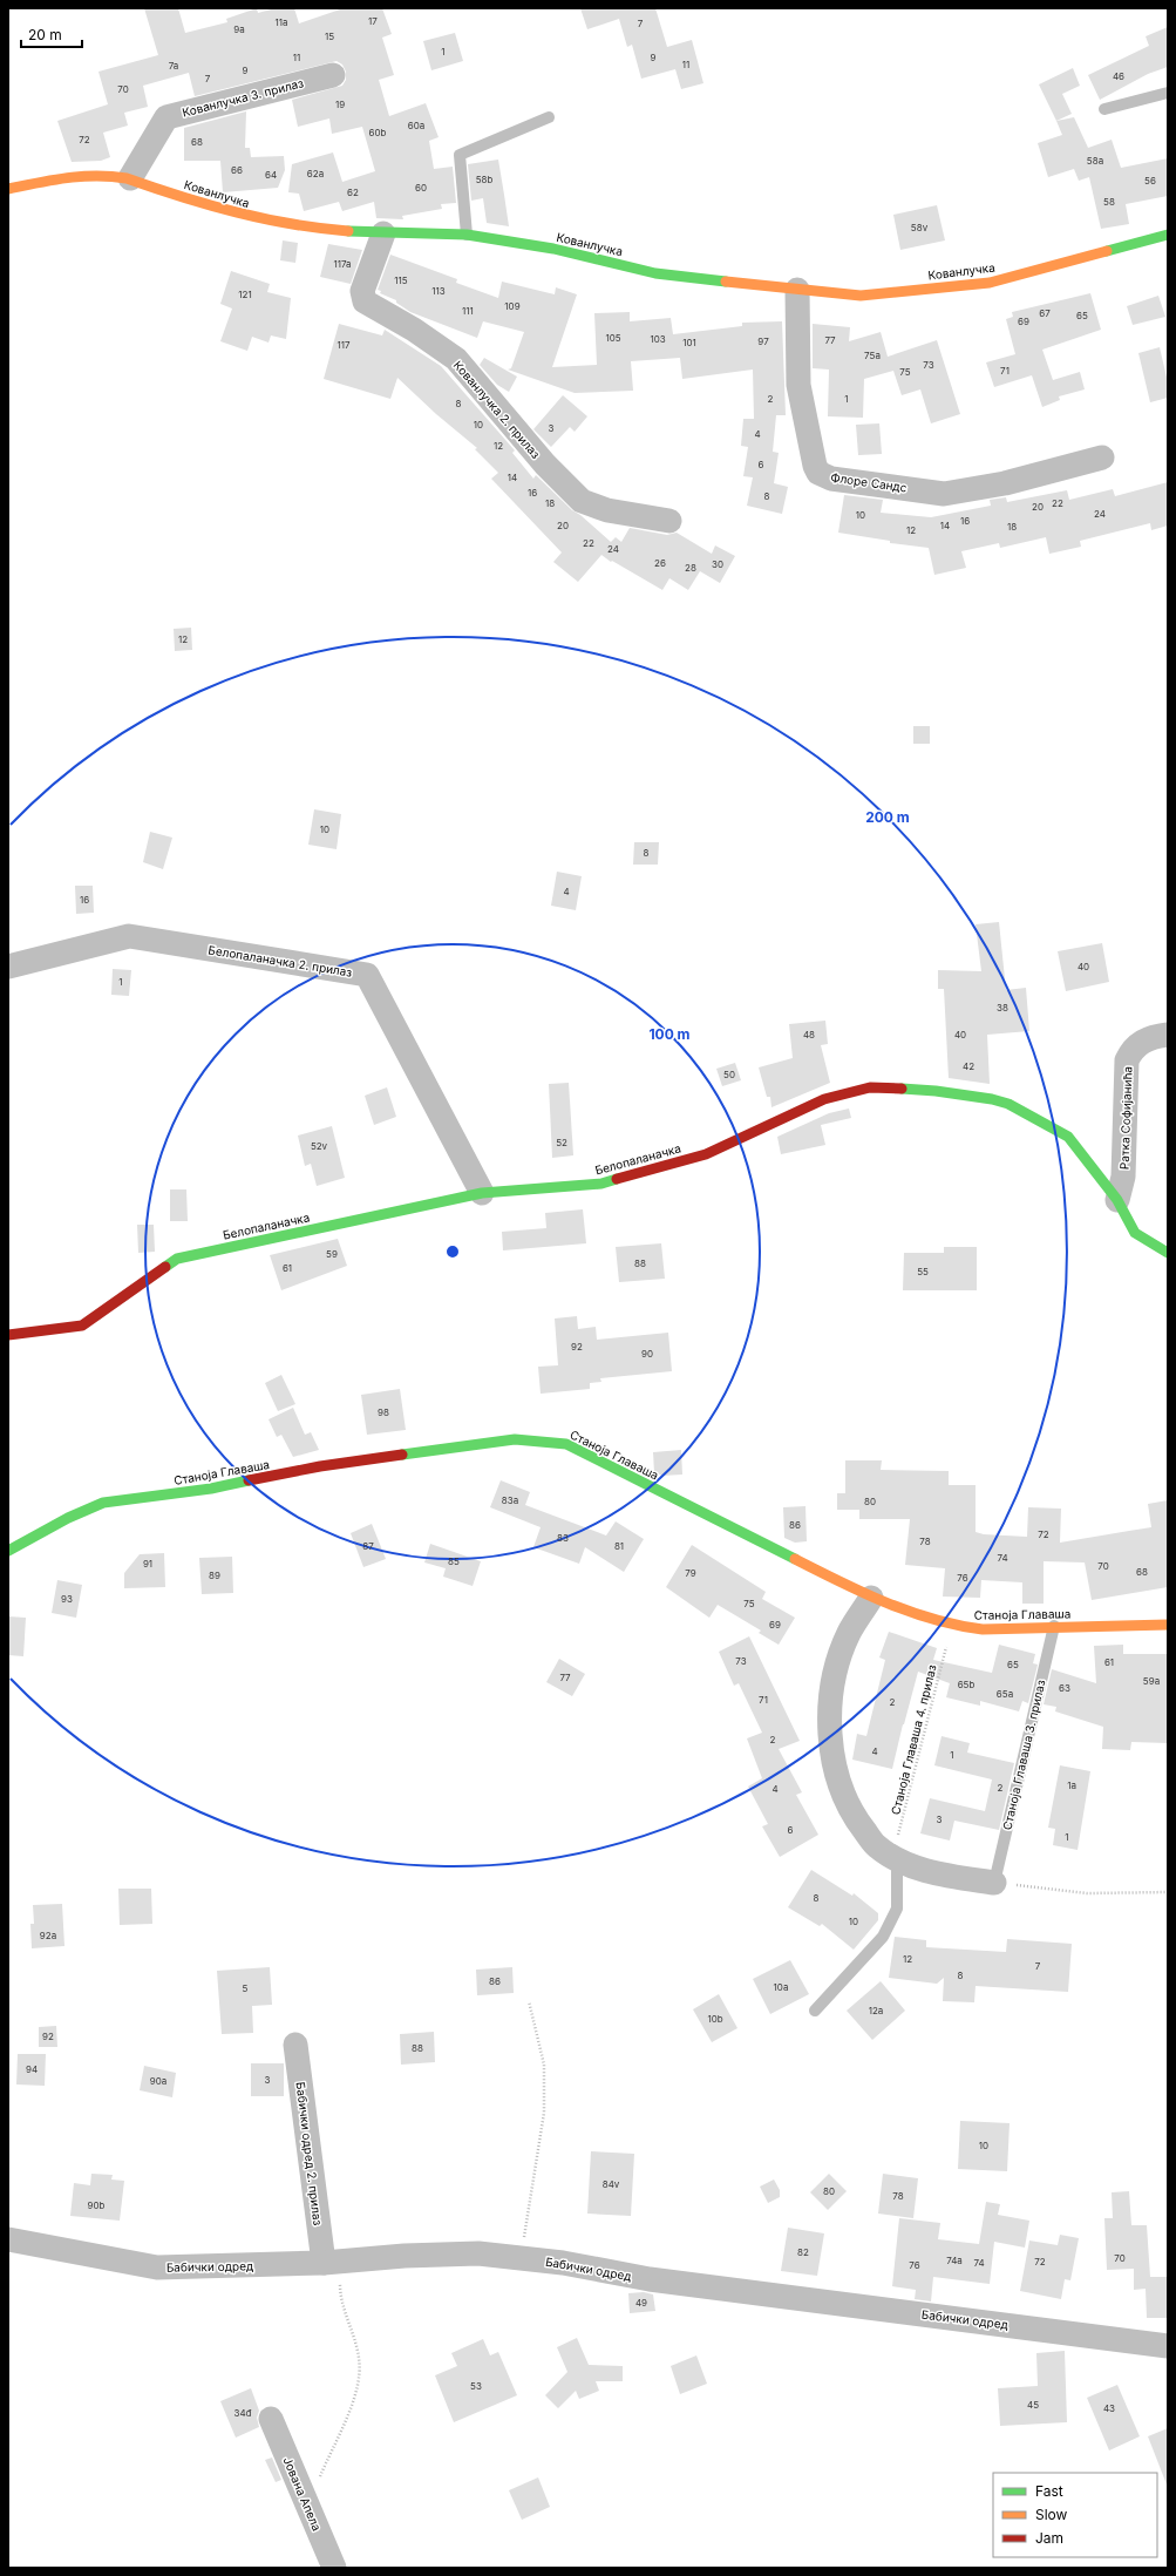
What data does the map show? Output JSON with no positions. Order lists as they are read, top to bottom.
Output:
{
  "streets": {
    "street": [
      "Кованлучка 3. прилаз",
      "Кованлучка",
      "Кованлучка 2. прилаз",
      "Флоре Сандс",
      "Белопаланачка 2. прилаз",
      "Ратка Софијанића",
      "Белопаланачка",
      "Станоја Главаша",
      "Бабички одред 2. прилаз",
      "Бабички одред",
      "Јована Апела"
    ],
    "lane": ["Станоја Главаша 3. прилаз"],
    "path": ["Станоја Главаша 4. прилаз"]
  },
  "crossings": [
    ["Кованлучка 3. прилаз", "Кованлучка"],
    ["Кованлучка", "Кованлучка 2. прилаз"],
    ["Кованлучка", "Флоре Сандс"],
    ["Белопаланачка 2. прилаз", "Белопаланачка"],
    ["Ратка Софијанића", "Белопаланачка"],
    ["Станоја Главаша", "Станоја Главаша 4. прилаз"],
    ["Станоја Главаша", "Станоја Главаша 3. прилаз"],
    ["Бабички одред 2. прилаз", "Бабички одред"]
  ],
  "house_numbers": [
    "17",
    "11a",
    "7",
    "9a",
    "15",
    "1",
    "11",
    "9",
    "11",
    "7a",
    "9",
    "46",
    "7",
    "70",
    "19",
    "60a",
    "60b",
    "72",
    "68",
    "58a",
    "66",
    "62a",
    "64",
    "58b",
    "56",
    "60",
    "62",
    "58",
    "58v",
    "117a",
    "115",
    "113",
    "121",
    "109",
    "111",
    "67",
    "65",
    "69",
    "105",
    "103",
    "77",
    "97",
    "101",
    "117",
    "75a",
    "73",
    "71",
    "75",
    "2",
    "1",
    "8",
    "10",
    "3",
    "4",
    "12",
    "6",
    "14",
    "16",
    "8",
    "18",
    "22",
    "20",
    "24",
    "10",
    "16",
    "20",
    "14",
    "18",
    "12",
    "22",
    "24",
    "26",
    "30",
    "28",
    "12",
    "10",
    "8",
    "4",
    "16",
    "40",
    "1",
    "38",
    "48",
    "40",
    "42",
    "50",
    "52",
    "52v",
    "59",
    "88",
    "61",
    "55",
    "92",
    "90",
    "98",
    "83a",
    "80",
    "86",
    "72",
    "83",
    "78",
    "87",
    "81",
    "74",
    "85",
    "91",
    "70",
    "68",
    "79",
    "89",
    "76",
    "93",
    "75",
    "69",
    "73",
    "61",
    "65",
    "77",
    "59a",
    "65b",
    "63",
    "65a",
    "71",
    "2",
    "2",
    "4",
    "1",
    "1a",
    "2",
    "4",
    "3",
    "6",
    "1",
    "8",
    "10",
    "92a",
    "12",
    "7",
    "8",
    "86",
    "10a",
    "5",
    "12a",
    "10b",
    "92",
    "88",
    "94",
    "3",
    "90a",
    "10",
    "84v",
    "80",
    "78",
    "90b",
    "82",
    "70",
    "74a",
    "72",
    "74",
    "76",
    "49",
    "53",
    "45",
    "43",
    "34đ"
  ],
  "legend": ["Fast", "Slow", "Jam"],
  "scale_bar": "20 m",
  "rings": ["200 m", "100 m"]
}
